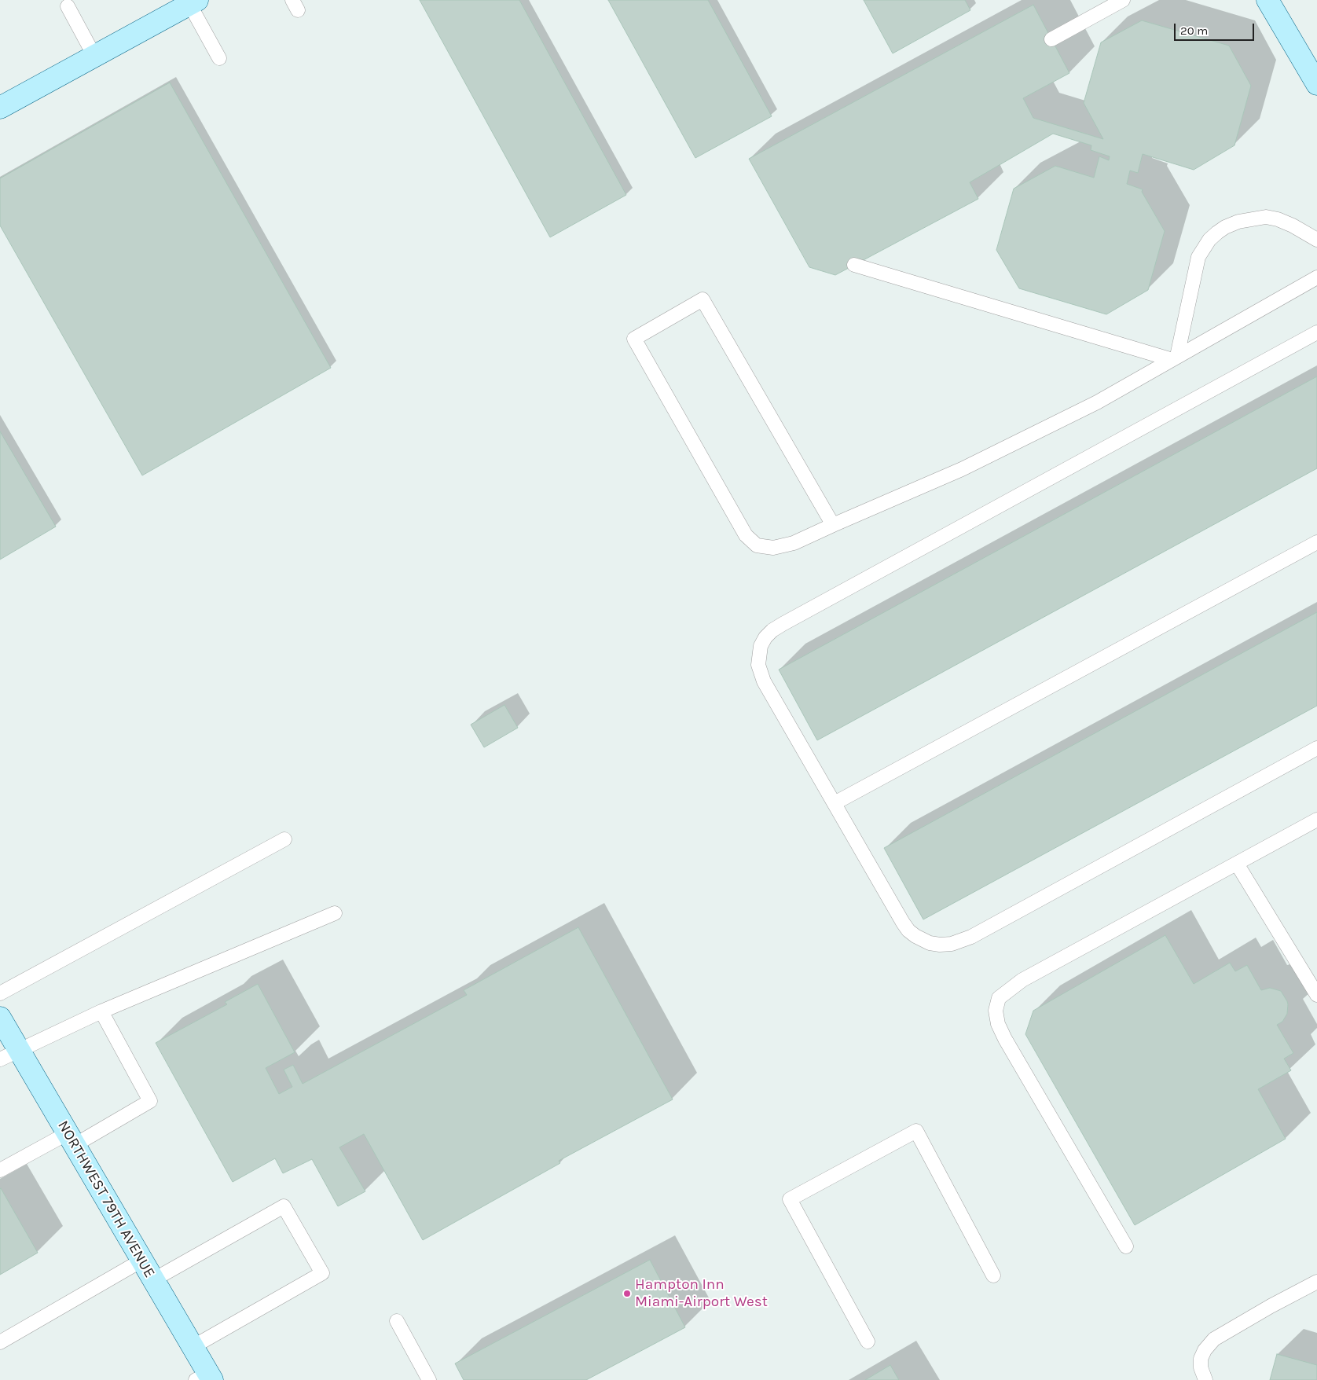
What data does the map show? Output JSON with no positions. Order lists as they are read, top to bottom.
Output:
{
  "streets": {
    "main road": ["NORTHWEST 79TH AVENUE"]
  },
  "places": ["Hampton Inn Miami-Airport West"],
  "scale_bar": "20 m"
}
